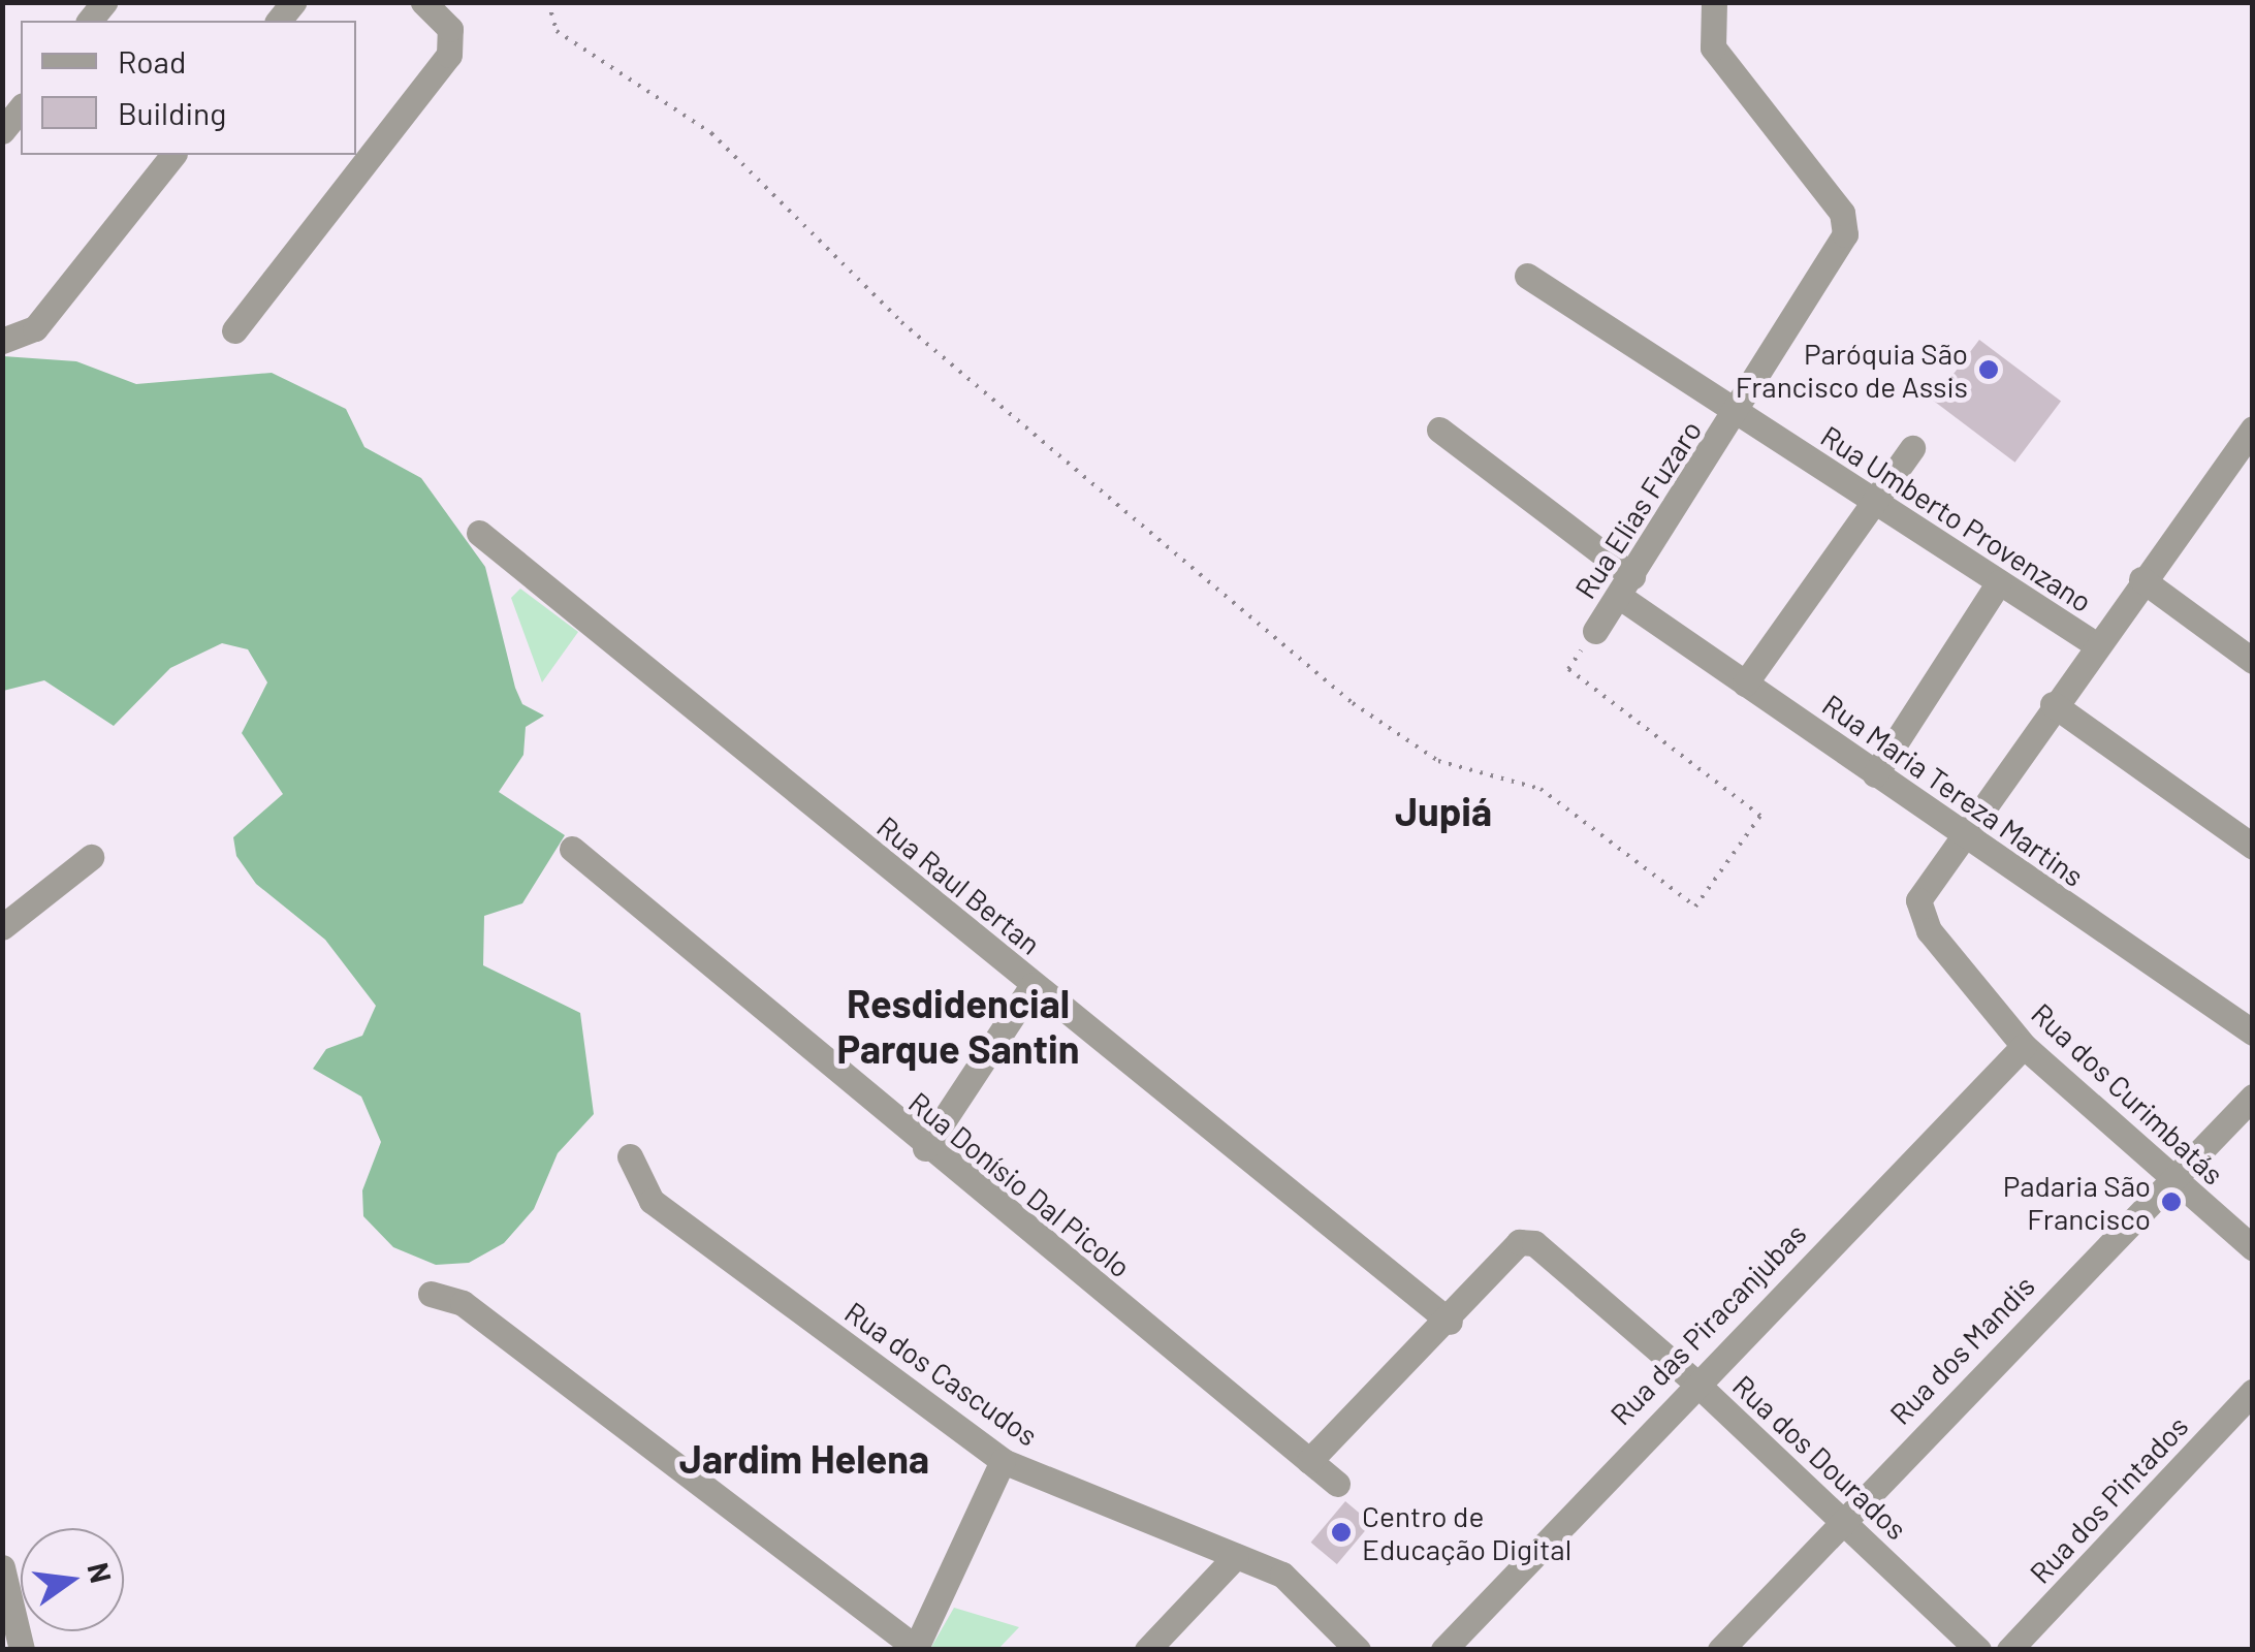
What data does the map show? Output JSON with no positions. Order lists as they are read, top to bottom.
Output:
{
  "streets": {
    "street": [
      "Rua Elias Fuzaro",
      "Rua Umberto Provenzano",
      "Rua Maria Tereza Martins",
      "Rua Raul Bertan",
      "Rua dos Curimbatás",
      "Rua Donísio Dal Picolo",
      "Rua das Piracanjubas",
      "Rua dos Mandis",
      "Rua dos Cascudos",
      "Rua dos Dourados",
      "Rua dos Pintados"
    ]
  },
  "crossings": [
    ["Rua Elias Fuzaro", "Rua Umberto Provenzano"],
    ["Rua Elias Fuzaro", "Rua Maria Tereza Martins"],
    ["Rua Maria Tereza Martins", "Rua dos Curimbatás"],
    ["Rua Raul Bertan", "Rua dos Dourados"],
    ["Rua dos Curimbatás", "Rua das Piracanjubas"],
    ["Rua dos Curimbatás", "Rua dos Mandis"],
    ["Rua das Piracanjubas", "Rua dos Dourados"],
    ["Rua dos Mandis", "Rua dos Dourados"]
  ],
  "districts": ["Jupiá", "Resdidencial Parque Santin", "Jardim Helena"],
  "places": ["Paróquia São Francisco de Assis", "Padaria São Francisco", "Centro de Educação Digital"],
  "legend": ["Road", "Building"],
  "north": "right"
}
